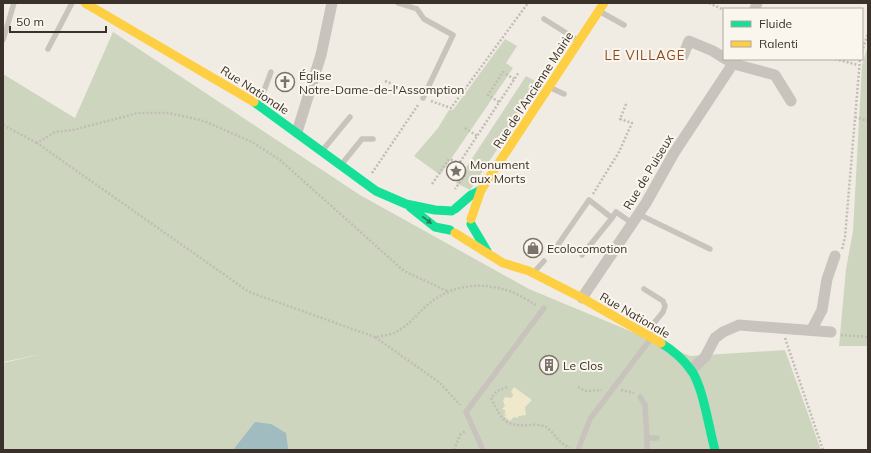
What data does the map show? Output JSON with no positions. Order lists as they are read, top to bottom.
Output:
{
  "streets": {
    "street": ["Rue Nationale", "Rue de l'Ancienne Mairie", "Rue de Puiseux"]
  },
  "crossings": [
    ["Rue Nationale", "Rue de l'Ancienne Mairie"],
    ["Rue Nationale", "Rue de Puiseux"]
  ],
  "districts": ["LE VILLAGE"],
  "places": {
    "church": ["Église Notre-Dame-de-l'Assomption"],
    "place": ["Monument aux Morts"],
    "shop": ["Ecolocomotion"],
    "building": ["Le Clos"]
  },
  "legend": ["Fluide", "Ralenti"],
  "scale_bar": "50 m"
}
